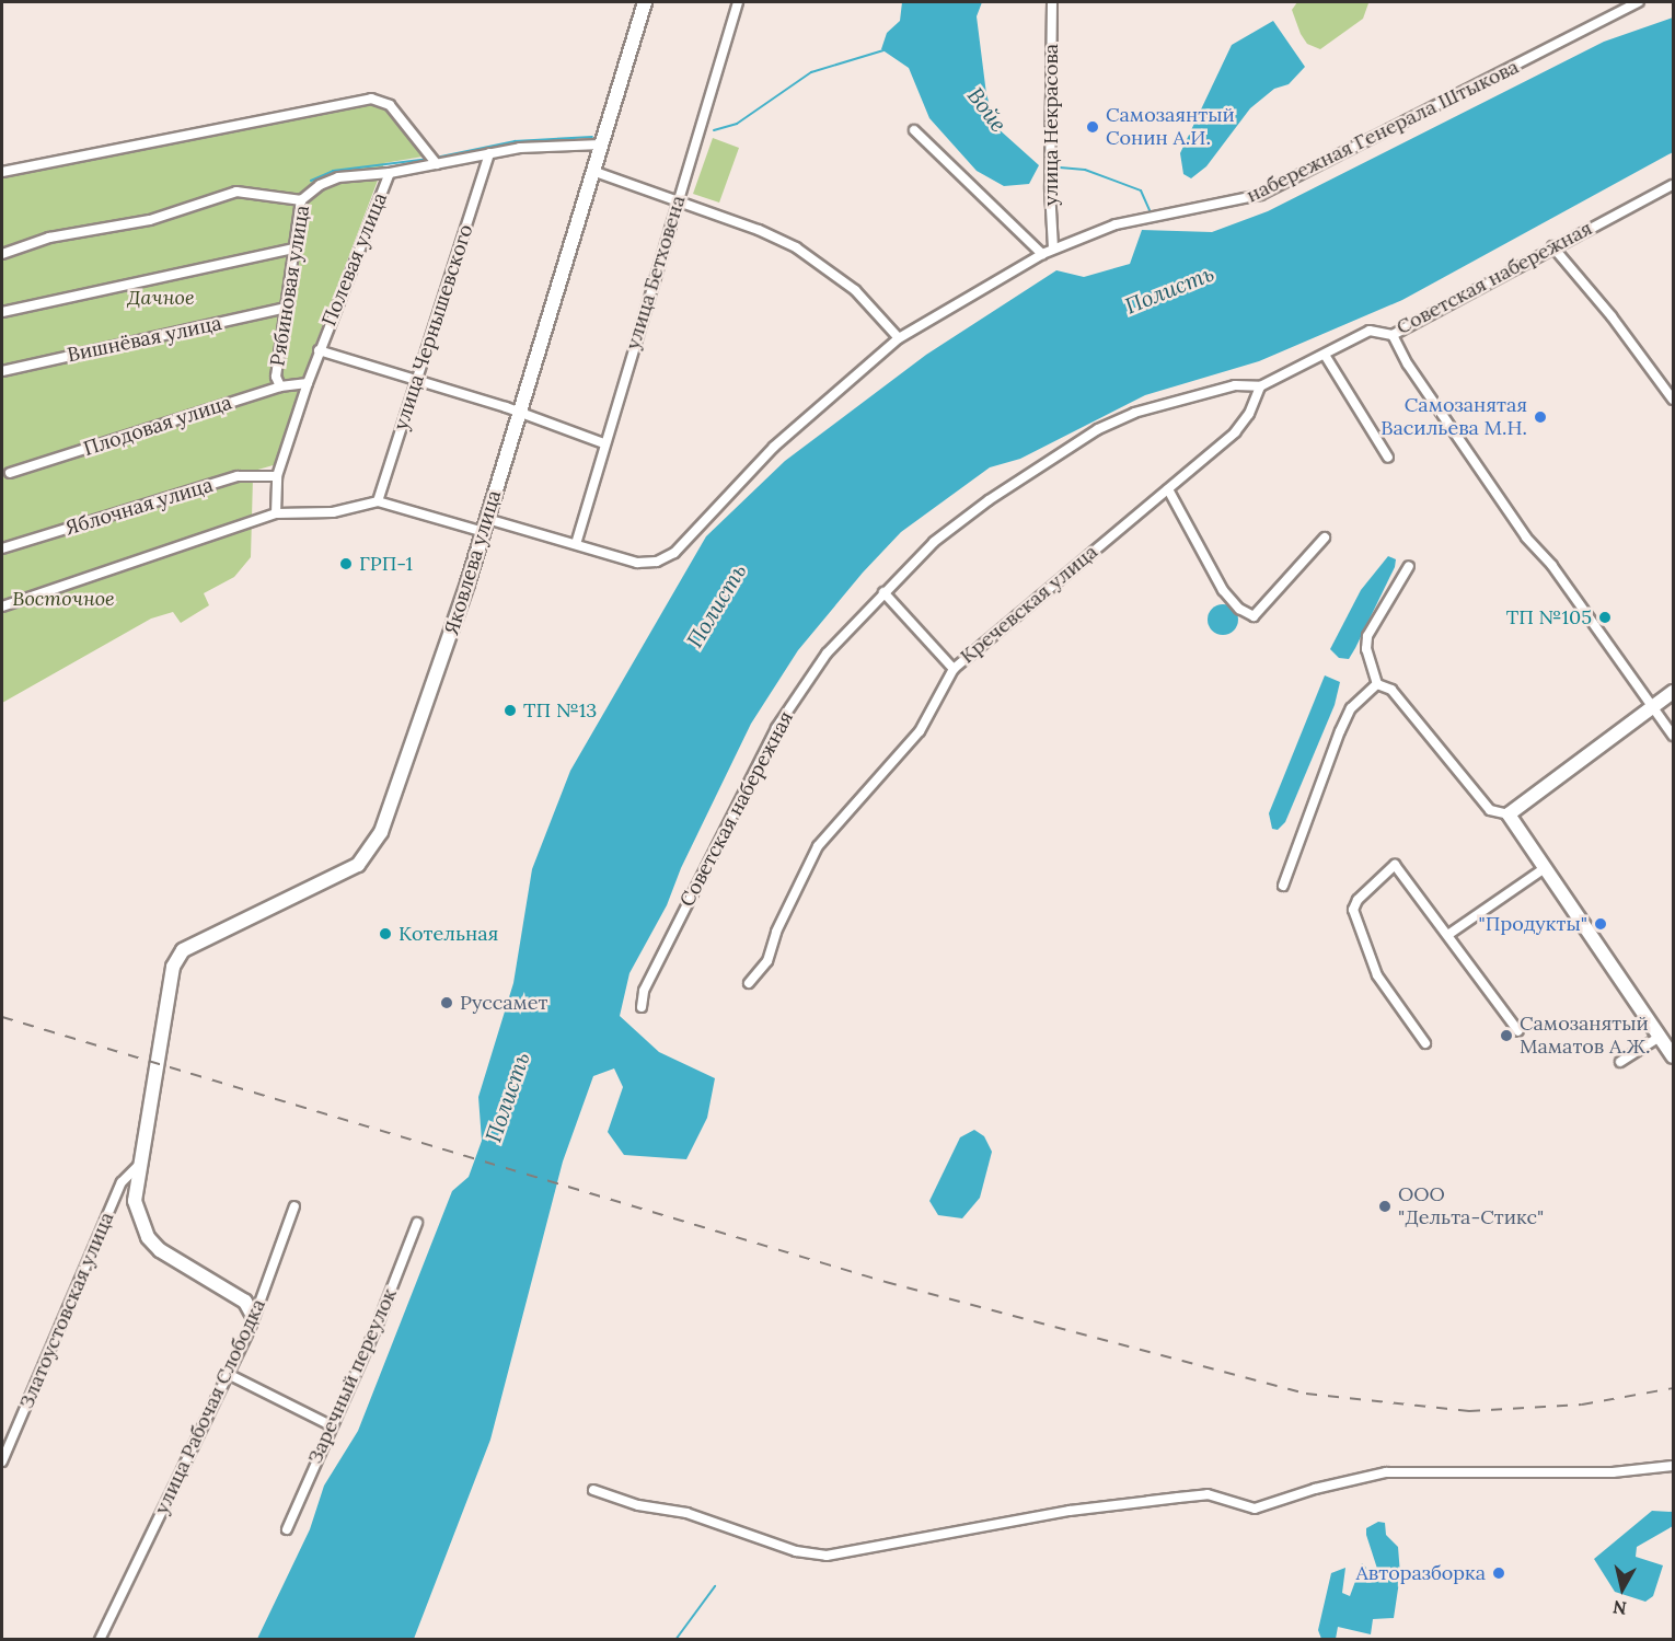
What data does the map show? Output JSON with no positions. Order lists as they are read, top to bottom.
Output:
{
  "streets": {
    "street": [
      "улица Некрасова",
      "набережная Генерала Штыкова",
      "Полевая улица",
      "улица Бетховена",
      "Советская набережная",
      "Рябиновая улица",
      "улица Чернышевского",
      "Вишнёвая улица",
      "Плодовая улица",
      "Яблочная улица",
      "Яковлева улица",
      "Кречевская улица",
      "Златоустовская улица",
      "Заречный переулок",
      "улица Рабочая Слободка"
    ]
  },
  "crossings": [
    ["улица Некрасова", "набережная Генерала Штыкова"],
    ["набережная Генерала Штыкова", "улица Бетховена"],
    ["набережная Генерала Штыкова", "улица Чернышевского"],
    ["набережная Генерала Штыкова", "Яковлева улица"],
    ["Полевая улица", "Рябиновая улица"],
    ["Полевая улица", "улица Чернышевского"],
    ["Полевая улица", "Плодовая улица"],
    ["Полевая улица", "Яблочная улица"],
    ["Полевая улица", "Яковлева улица"],
    ["Советская набережная", "Кречевская улица"],
    ["Рябиновая улица", "Вишнёвая улица"],
    ["Рябиновая улица", "Плодовая улица"],
    ["Яковлева улица", "Златоустовская улица"],
    ["Яковлева улица", "улица Рабочая Слободка"]
  ],
  "water": ["Войе", "Полисть"],
  "parks": ["Дачное", "Восточное"],
  "places": [
    "Самозаянтый Сонин А.И.",
    "Самозанятая Васильева М.Н.",
    "ГРП-1",
    "ТП №105",
    "ТП №13",
    "\"Продукты\"",
    "Котельная",
    "Руссамет",
    "Самозанятый Маматов А.Ж.",
    "ООО \"Дельта-Стикс\"",
    "Авторазборка"
  ],
  "north": "bottom"
}
